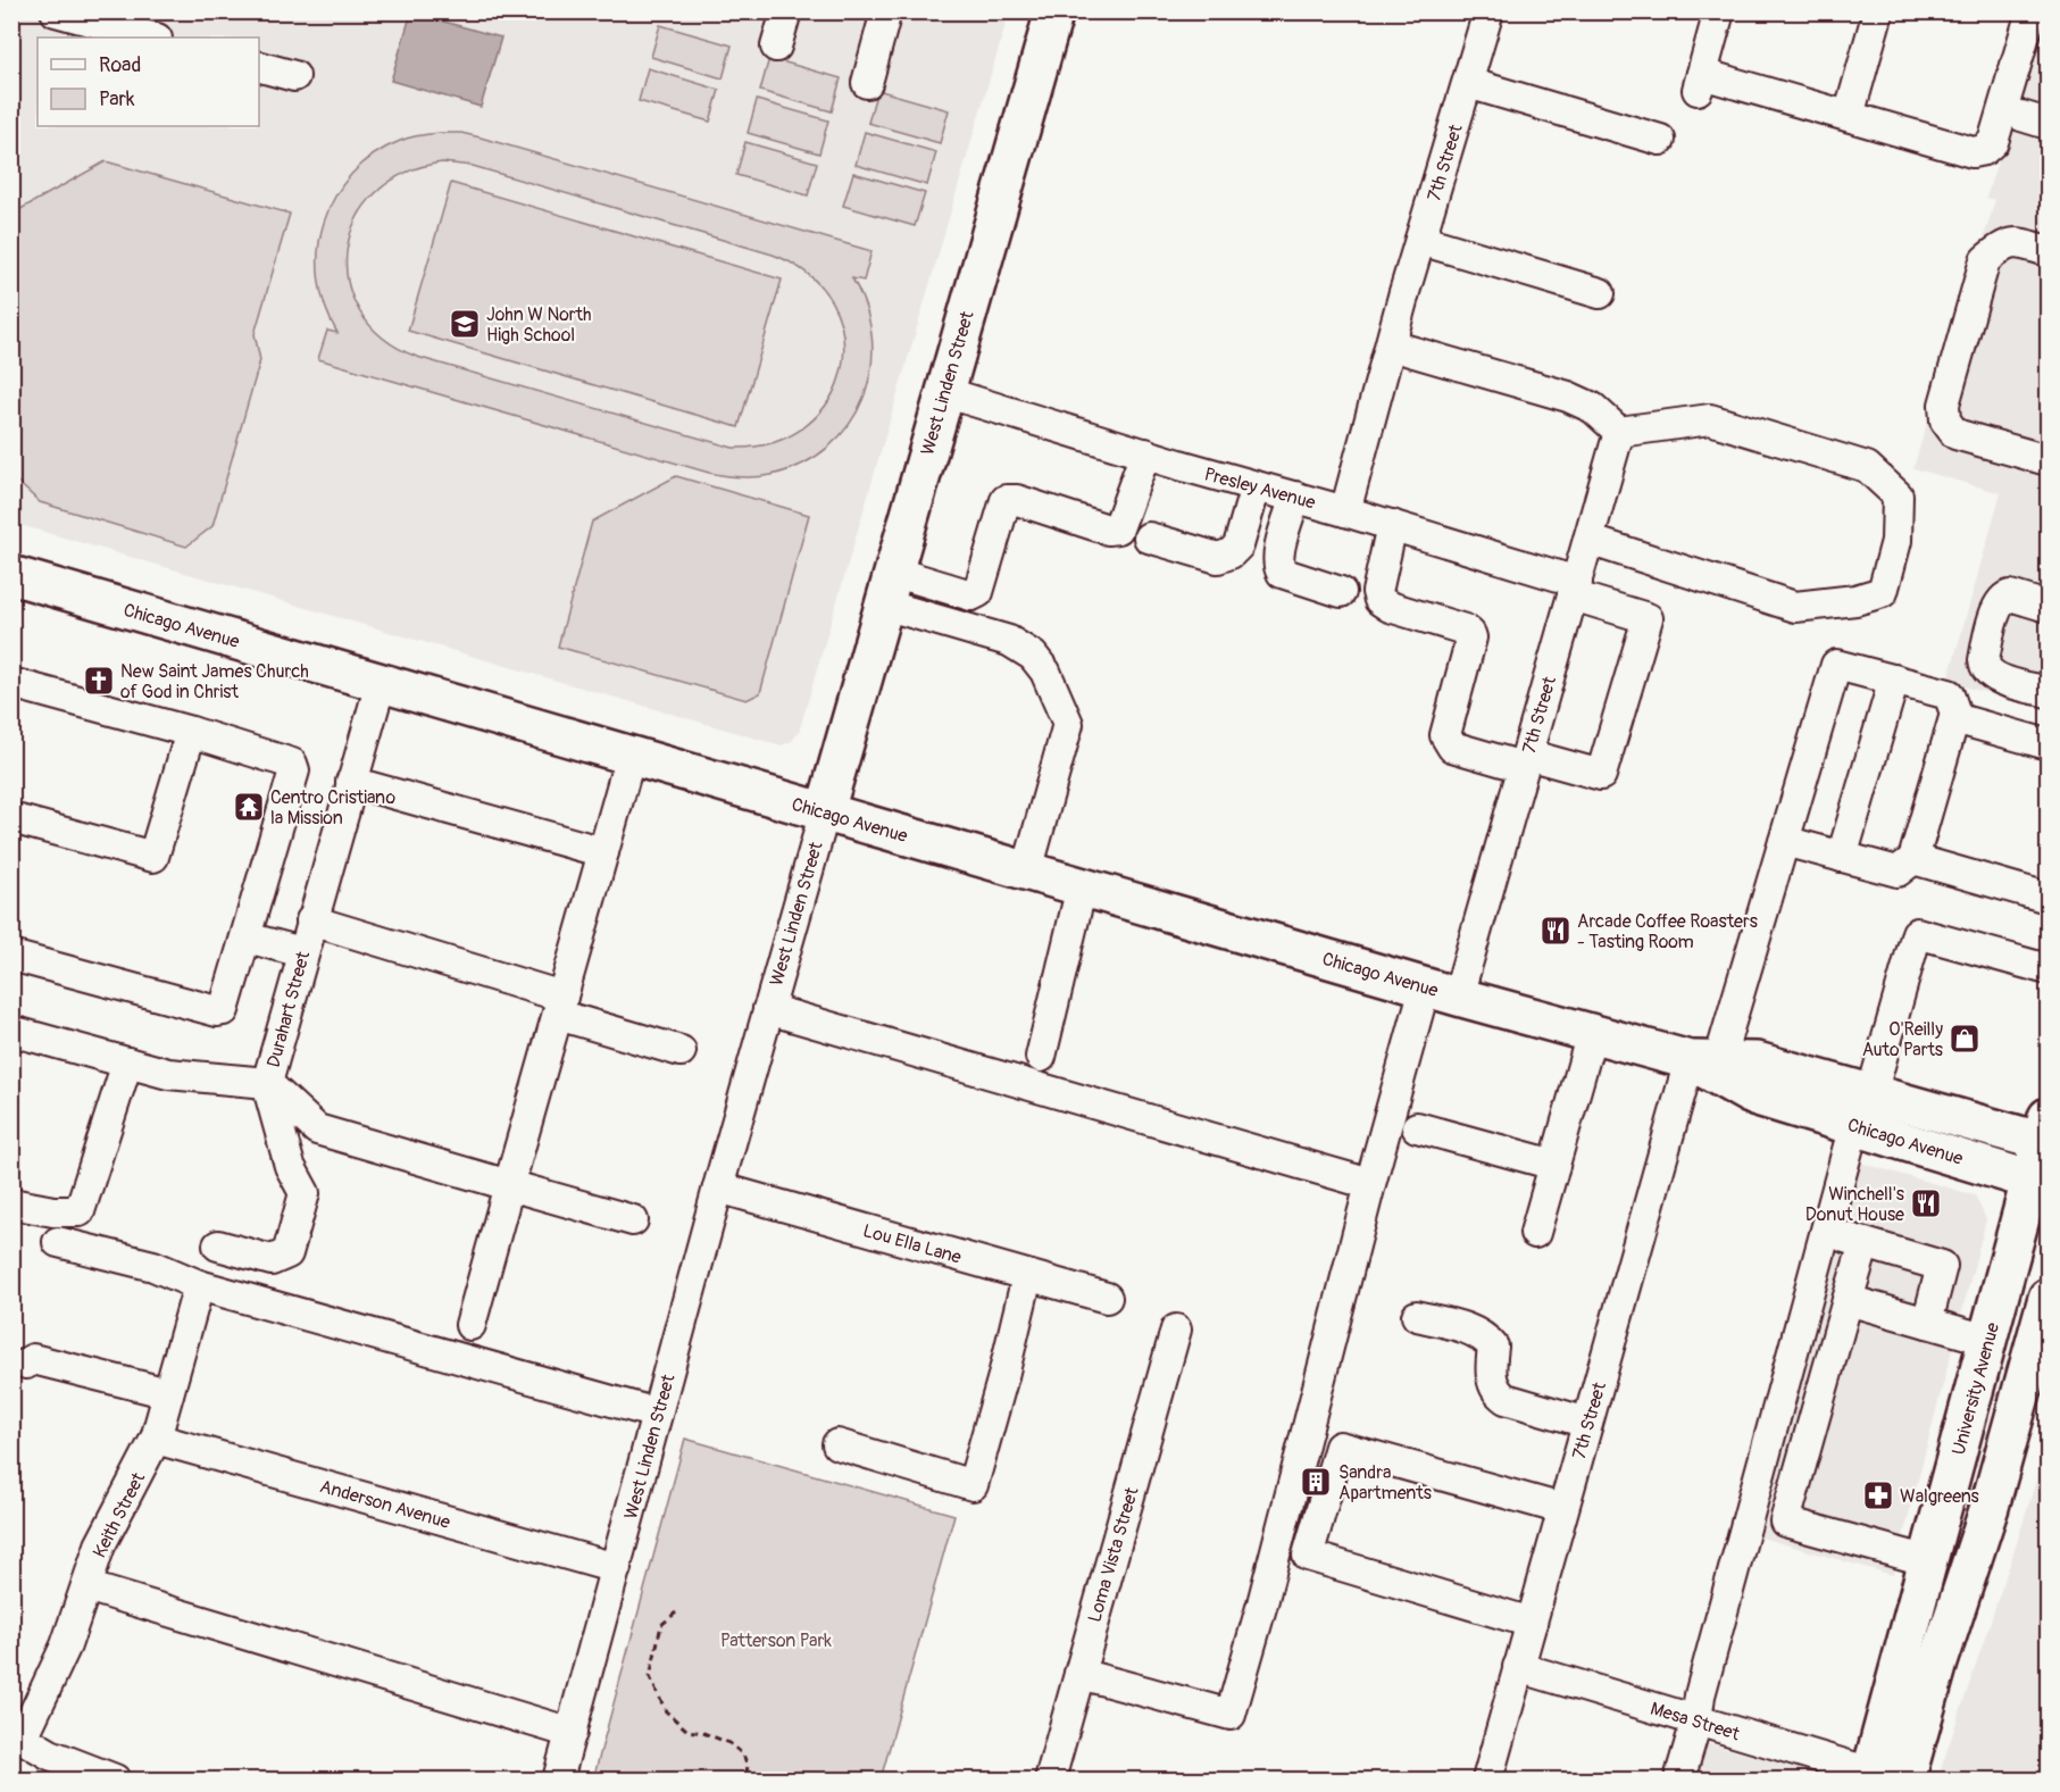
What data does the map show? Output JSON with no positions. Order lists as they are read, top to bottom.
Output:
{
  "streets": {
    "main road": ["West Linden Street", "Chicago Avenue", "University Avenue"],
    "street": [
      "7th Street",
      "Presley Avenue",
      "Durahart Street",
      "Lou Ella Lane",
      "Anderson Avenue",
      "Keith Street",
      "Loma Vista Street",
      "Mesa Street"
    ]
  },
  "crossings": [
    ["7th Street", "Presley Avenue"],
    ["7th Street", "Chicago Avenue"],
    ["7th Street", "Loma Vista Street"],
    ["7th Street", "Mesa Street"],
    ["West Linden Street", "Presley Avenue"],
    ["West Linden Street", "Chicago Avenue"],
    ["West Linden Street", "Lou Ella Lane"],
    ["West Linden Street", "Anderson Avenue"],
    ["Chicago Avenue", "Durahart Street"],
    ["Chicago Avenue", "University Avenue"],
    ["University Avenue", "Mesa Street"],
    ["Anderson Avenue", "Keith Street"]
  ],
  "parks": ["Patterson Park"],
  "places": {
    "school or university": ["John W North High School"],
    "church": ["New Saint James Church of God in Christ"],
    "temple": ["Centro Cristiano la Mission"],
    "restaurant": ["Arcade Coffee Roasters - Tasting Room", "Winchell's Donut House"],
    "shop": ["O'Reilly Auto Parts"],
    "building": ["Sandra Apartments"],
    "pharmacy": ["Walgreens"]
  },
  "legend": ["Road", "Park"]
}
